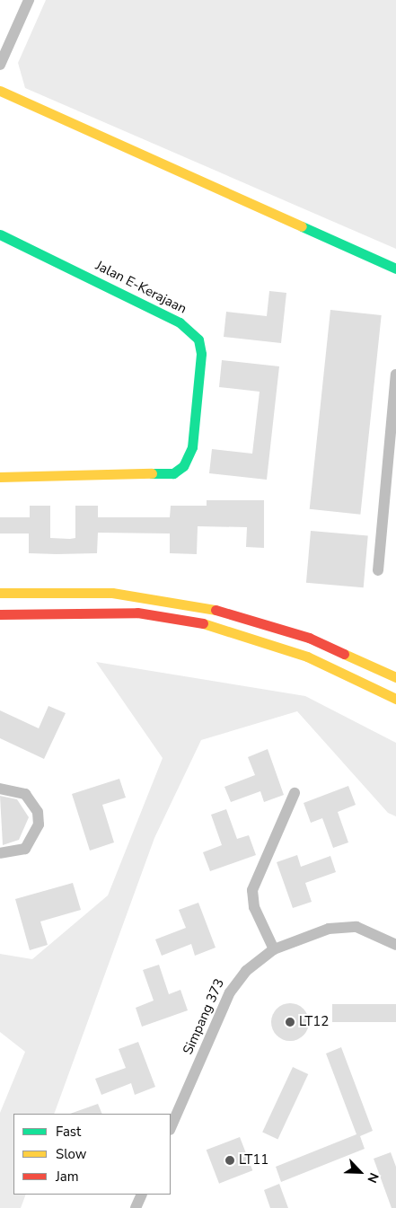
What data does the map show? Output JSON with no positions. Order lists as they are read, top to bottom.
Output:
{
  "streets": {
    "street": ["Jalan E-Kerajaan", "Simpang 373"]
  },
  "places": ["LT12", "LT11"],
  "legend": ["Fast", "Slow", "Jam"],
  "north": "bottom right"
}
